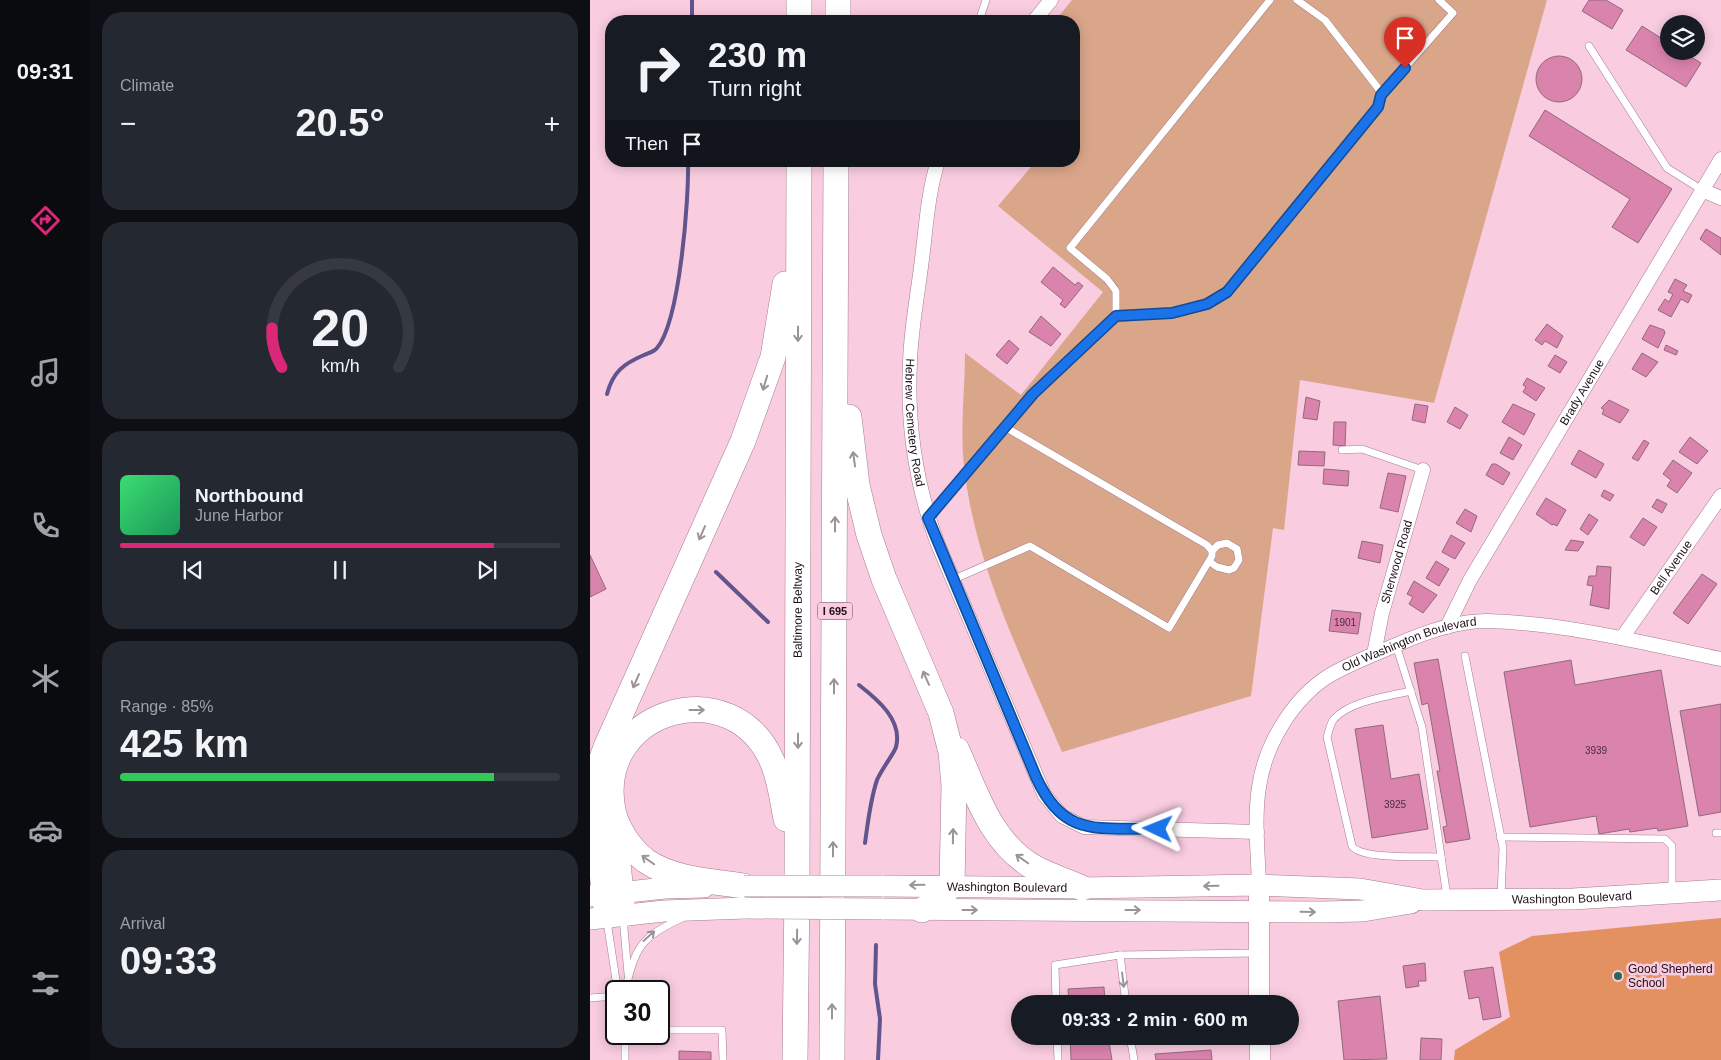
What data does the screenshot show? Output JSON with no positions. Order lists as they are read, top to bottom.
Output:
{
  "streets": {
    "highway": ["Baltimore Beltway", "I 695"],
    "main road": ["Washington Boulevard"],
    "street": [
      "Brady Avenue",
      "Hebrew Cemetery Road",
      "Sherwood Road",
      "Bell Avenue",
      "Old Washington Boulevard"
    ]
  },
  "crossings": [
    ["Brady Avenue", "Old Washington Boulevard"],
    ["Hebrew Cemetery Road", "Old Washington Boulevard"],
    ["Sherwood Road", "Old Washington Boulevard"],
    ["Bell Avenue", "Old Washington Boulevard"],
    ["Old Washington Boulevard", "Washington Boulevard"]
  ],
  "places": ["Good Shepherd School"],
  "house_numbers": ["1901", "3939", "3925"],
  "page": {
    "tabs": "09:31",
    "tile": [
      "Climate",
      ["Range · 85%", "425 km"],
      ["Arrival", "09:33"]
    ],
    "turn": ["230 m", "Turn right"],
    "heat": ["−", "20.5°", "+"],
    "then": "Then",
    "song": ["Northbound", "June Harbor"],
    "limit": "30",
    "trip": "09:33 · 2 min · 600 m",
    "gauge": ["20", "km/h"]
  }
}
